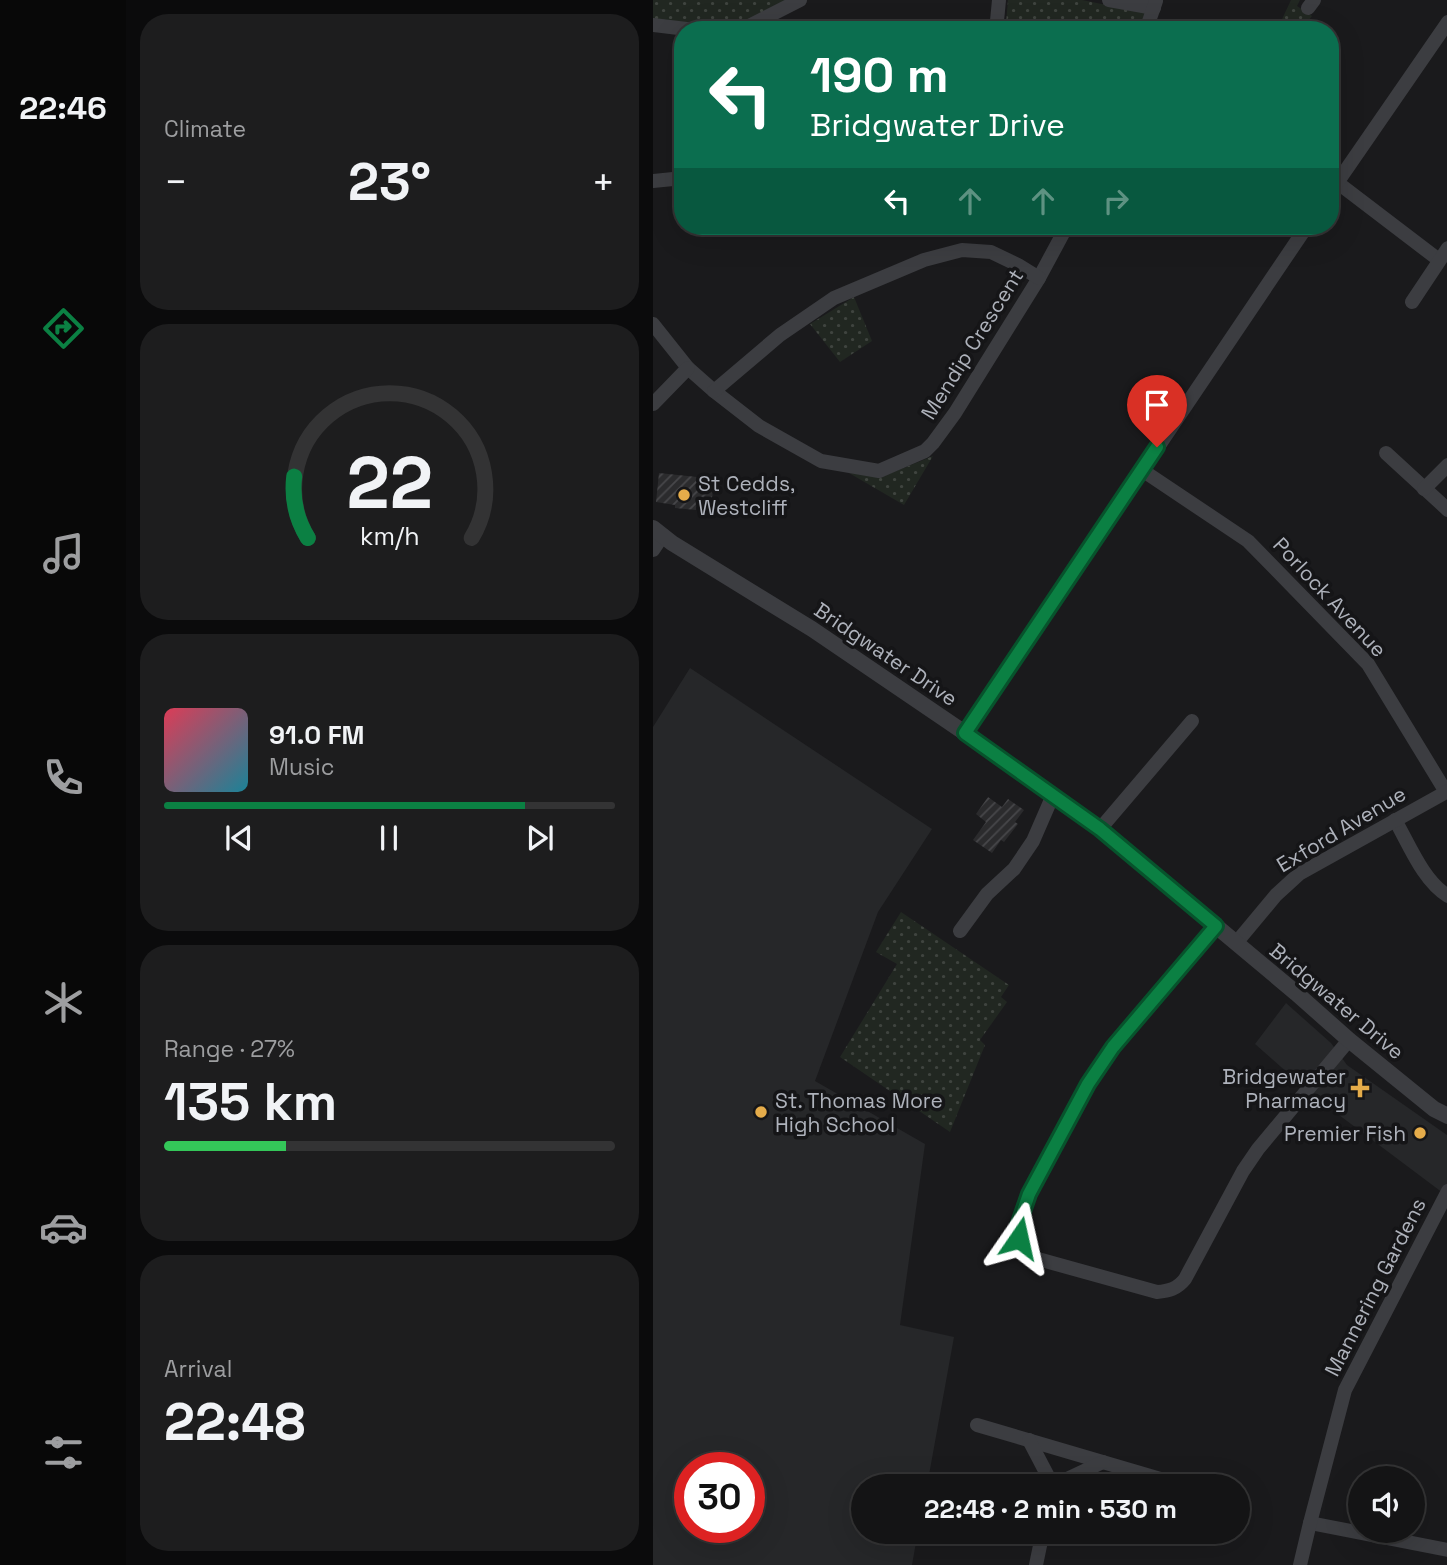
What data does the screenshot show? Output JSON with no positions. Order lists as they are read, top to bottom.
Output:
{
  "streets": {
    "street": [
      "Mendip Crescent",
      "Porlock Avenue",
      "Bridgwater Drive",
      "Exford Avenue",
      "Mannering Gardens"
    ]
  },
  "crossings": [
    ["Porlock Avenue", "Exford Avenue"],
    ["Bridgwater Drive", "Exford Avenue"]
  ],
  "places": {
    "other": ["St Cedds, Westcliff", "St. Thomas More High School", "Premier Fish"],
    "health": ["Bridgewater Pharmacy"]
  },
  "page": {
    "tabs": "22:46",
    "tile": [
      "Climate",
      ["Range · 27%", "135 km"],
      ["Arrival", "22:48"]
    ],
    "turn": ["190 m", "Bridgwater Drive"],
    "heat": ["−", "23°", "+"],
    "song": ["91.0 FM", "Music"],
    "limit": "30",
    "trip": "22:48 · 2 min · 530 m",
    "gauge": ["22", "km/h"]
  }
}
